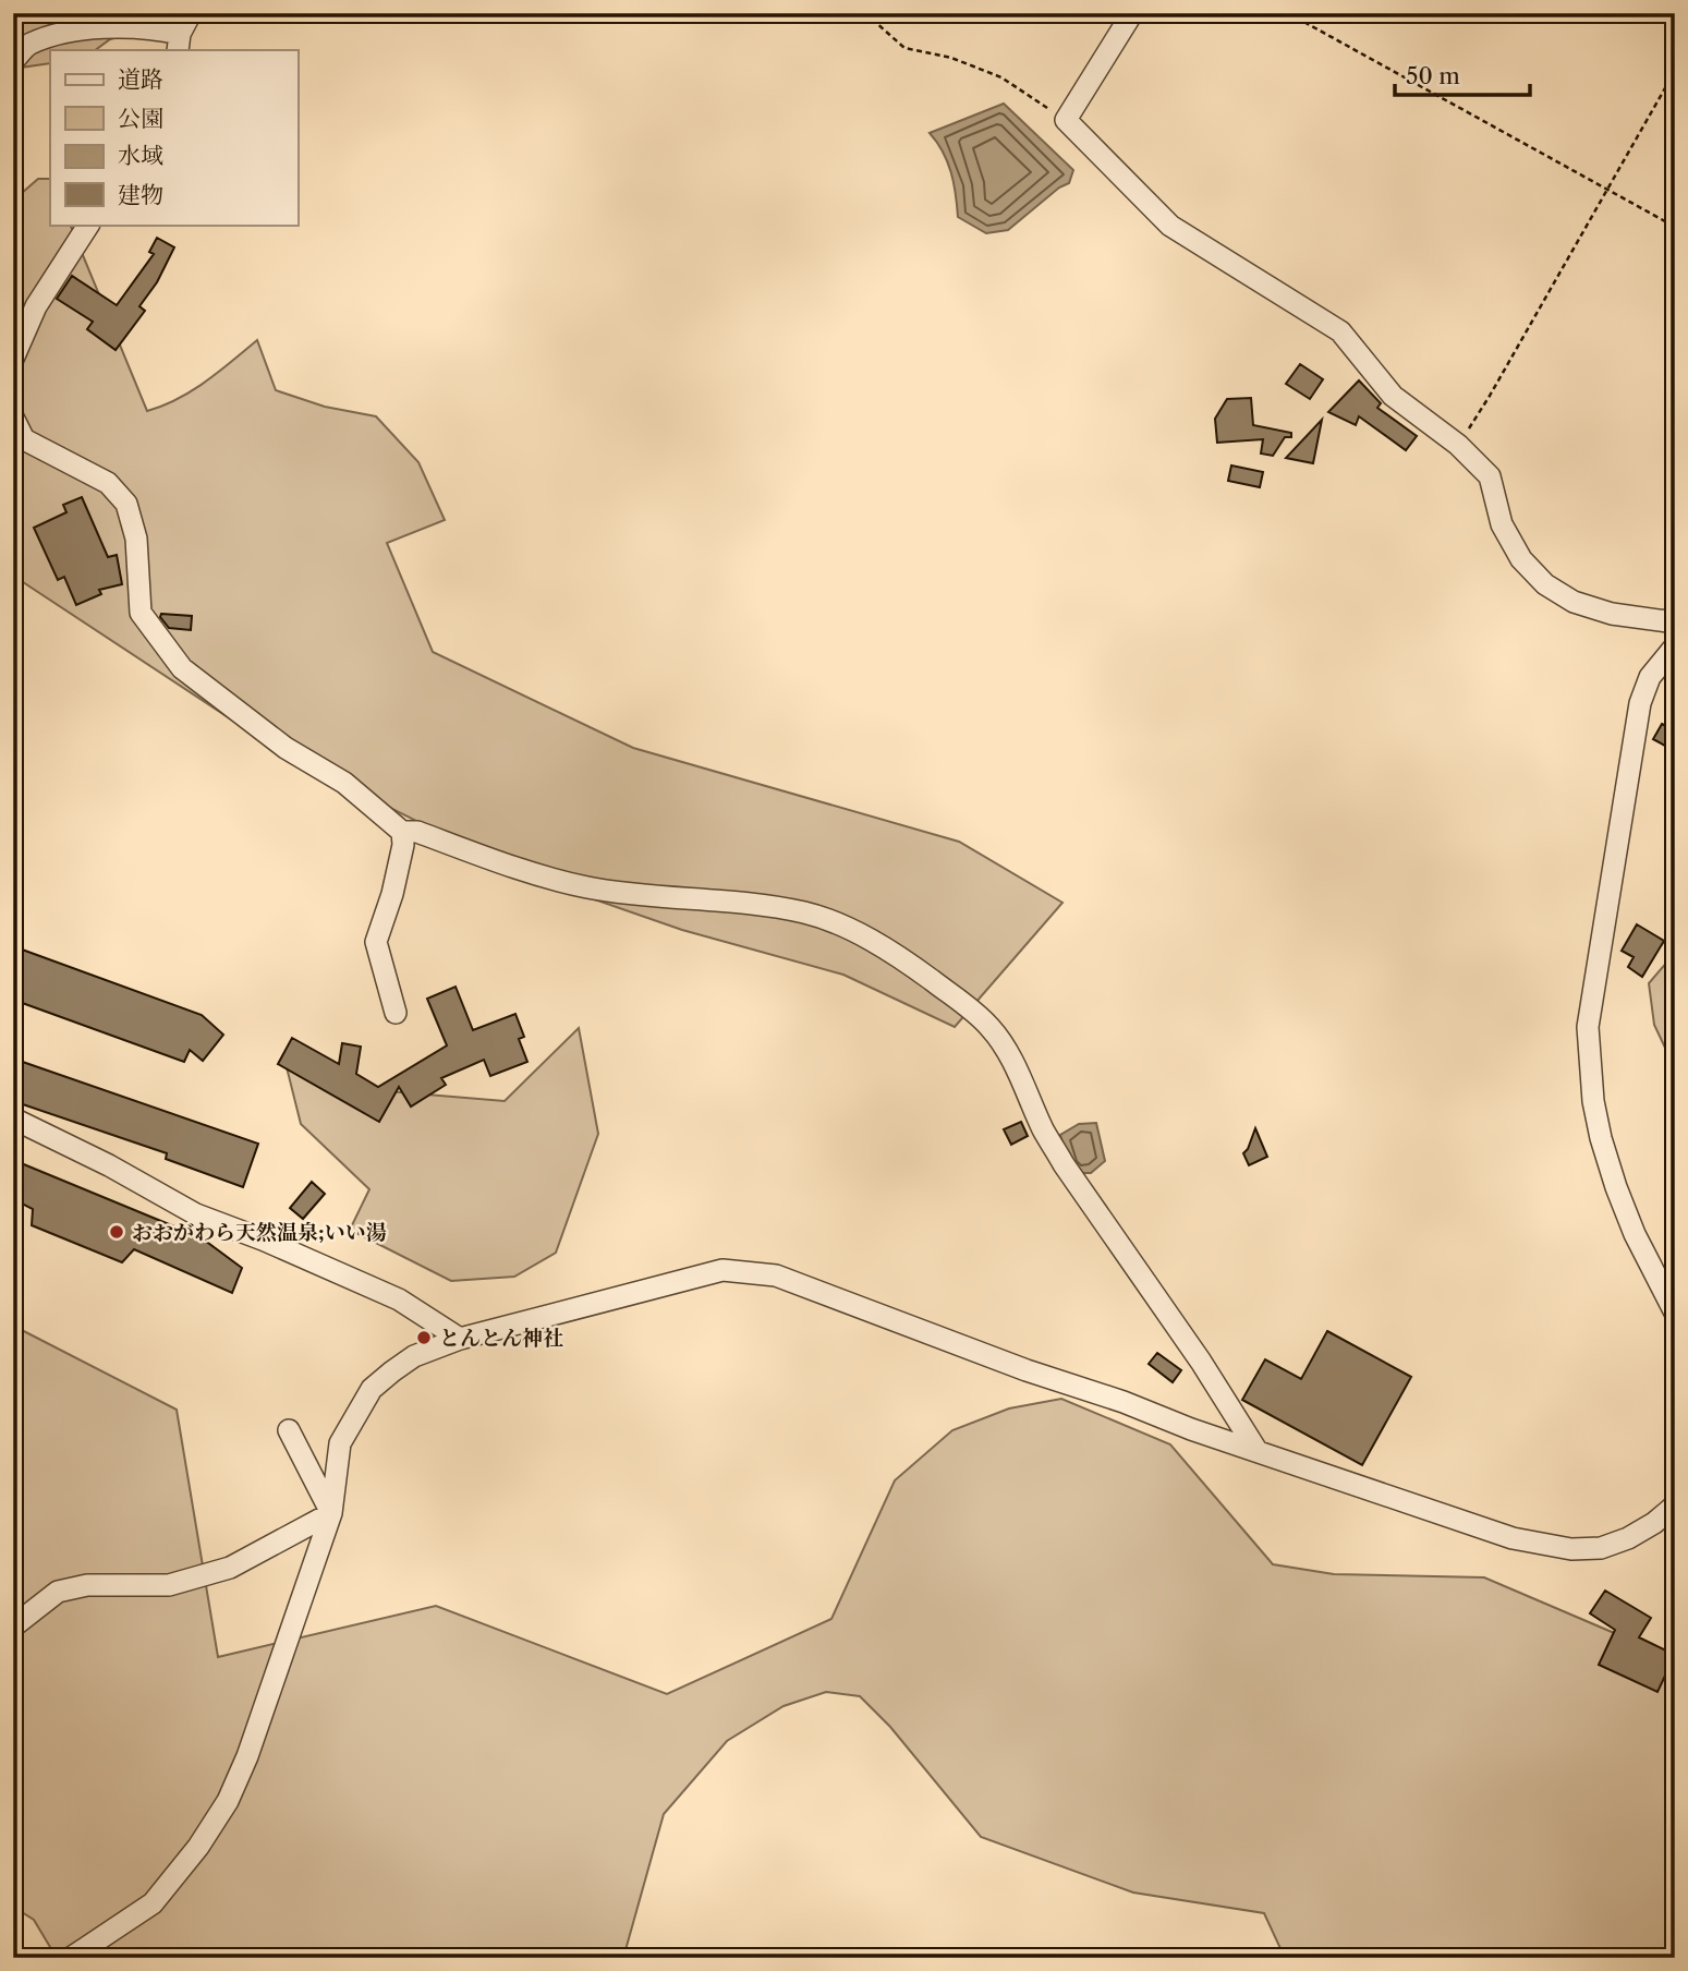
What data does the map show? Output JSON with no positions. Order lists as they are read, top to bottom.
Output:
{
  "places": ["おおがわら天然温泉;いい湯", "とんとん神社"],
  "legend": [
    "道路",
    "公園",
    "水域",
    "建物"
  ],
  "scale_bar": "50 m"
}
